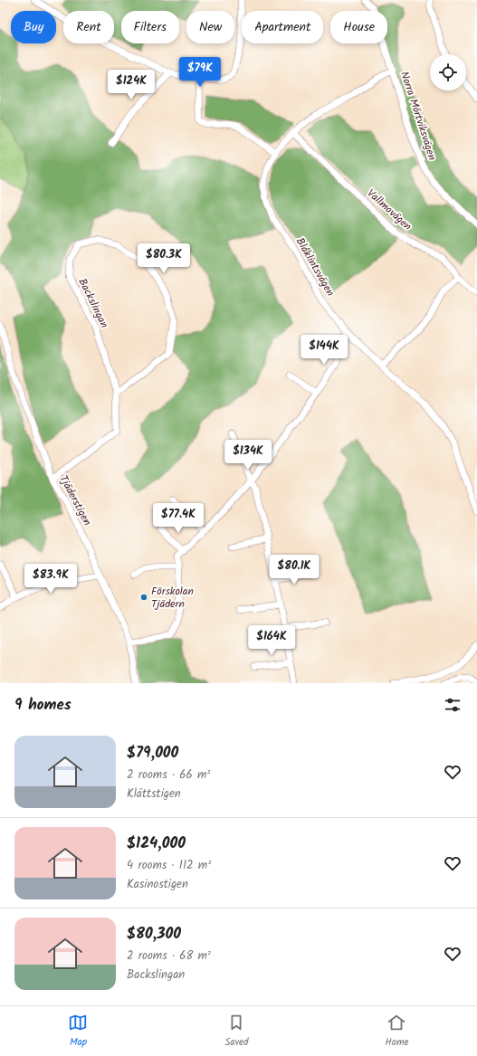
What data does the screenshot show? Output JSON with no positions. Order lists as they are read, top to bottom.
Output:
{
  "streets": {
    "street": [
      "Norra Mörtviksvägen",
      "Vallmovägen",
      "Blåklintsvägen",
      "Backslingan",
      "Tjäderstigen"
    ]
  },
  "crossings": [
    ["Norra Mörtviksvägen", "Blåklintsvägen"],
    ["Vallmovägen", "Blåklintsvägen"],
    ["Backslingan", "Tjäderstigen"]
  ],
  "places": ["Förskolan Tjädern"],
  "page": {
    "chip": [
      "Buy",
      "Rent",
      "Filters",
      "New",
      "Apartment",
      "House"
    ],
    "price": [
      "$79K",
      "$124K",
      "$80.3K",
      "$144K",
      "$134K",
      "$77.4K",
      "$80.1K",
      "$83.9K",
      "$164K"
    ],
    "heading": "9 homes",
    "list": [
      {
        "name": "$79,000",
        "note": "2 rooms · 66 m² · Klättstigen"
      },
      {
        "name": "$124,000",
        "note": "4 rooms · 112 m² · Kasinostigen"
      },
      {
        "name": "$80,300",
        "note": "2 rooms · 68 m² · Backslingan"
      }
    ],
    "tabs": ["Map", "Saved", "Home"]
  }
}
